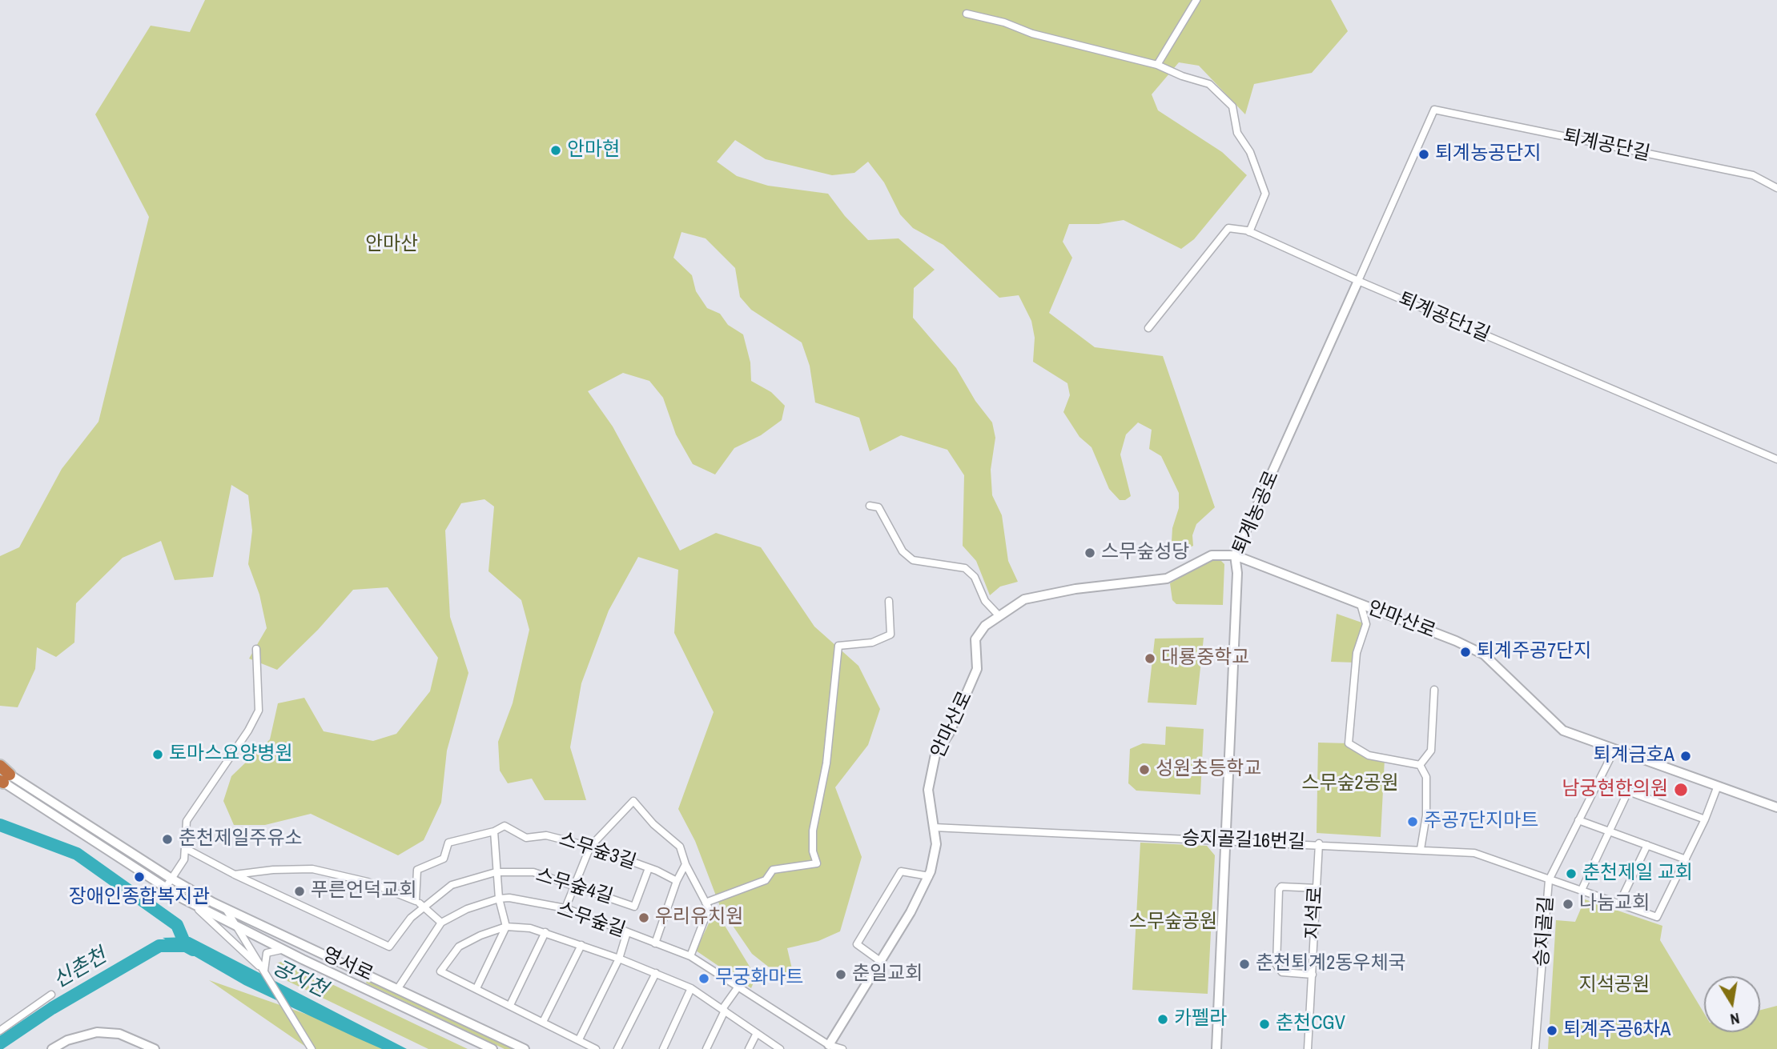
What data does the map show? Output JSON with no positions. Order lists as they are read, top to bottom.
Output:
{
  "streets": {
    "street": [
      "퇴계공단길",
      "퇴계공단1길",
      "퇴계농공로",
      "안마산로",
      "승지골길16번길",
      "스무숲3길",
      "스무숲4길",
      "지석로",
      "스무숲길",
      "승지골길",
      "영서로"
    ]
  },
  "crossings": [
    ["퇴계공단길", "퇴계농공로"],
    ["퇴계공단1길", "퇴계농공로"],
    ["퇴계농공로", "안마산로"],
    ["퇴계농공로", "승지골길16번길"],
    ["안마산로", "승지골길16번길"],
    ["안마산로", "스무숲길"],
    ["안마산로", "승지골길"],
    ["승지골길16번길", "지석로"],
    ["승지골길16번길", "승지골길"],
    ["스무숲3길", "스무숲4길"],
    ["스무숲길", "영서로"]
  ],
  "water": ["신촌천", "공지천"],
  "parks": [
    "안마산",
    "스무숲2공원",
    "스무숲공원",
    "지석공원"
  ],
  "places": [
    "안마현",
    "퇴계농공단지",
    "스무숲성당",
    "퇴계주공7단지",
    "대룡중학교",
    "토마스요양병원",
    "퇴계금호A",
    "성원초등학교",
    "남궁현한의원",
    "주공7단지마트",
    "춘천제일주유소",
    "춘천제일 교회",
    "장애인종합복지관",
    "푸른언덕교회",
    "나눔교회",
    "우리유치원",
    "춘천퇴계2동우체국",
    "춘일교회",
    "무궁화마트",
    "카펠라",
    "춘천CGV",
    "퇴계주공6차A"
  ],
  "north": "bottom"
}
